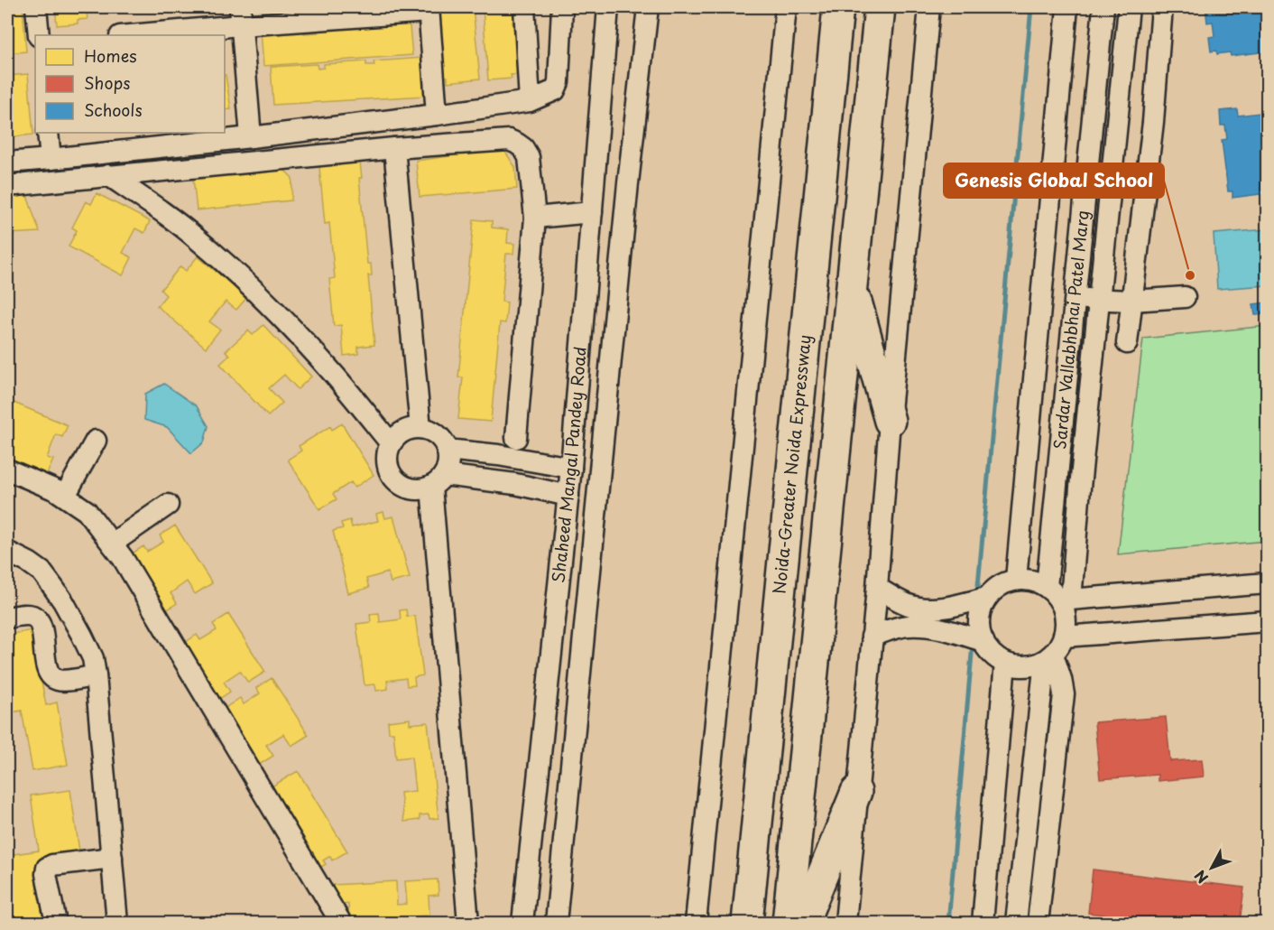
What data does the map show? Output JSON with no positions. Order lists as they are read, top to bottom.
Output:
{
  "streets": {
    "highway": ["Noida-Greater Noida Expressway"],
    "street": ["Sardar Vallabhbhai Patel Marg", "Shaheed Mangal Pandey Road"]
  },
  "places": ["Genesis Global School"],
  "legend": ["Homes", "Shops", "Schools"],
  "north": "bottom left"
}
